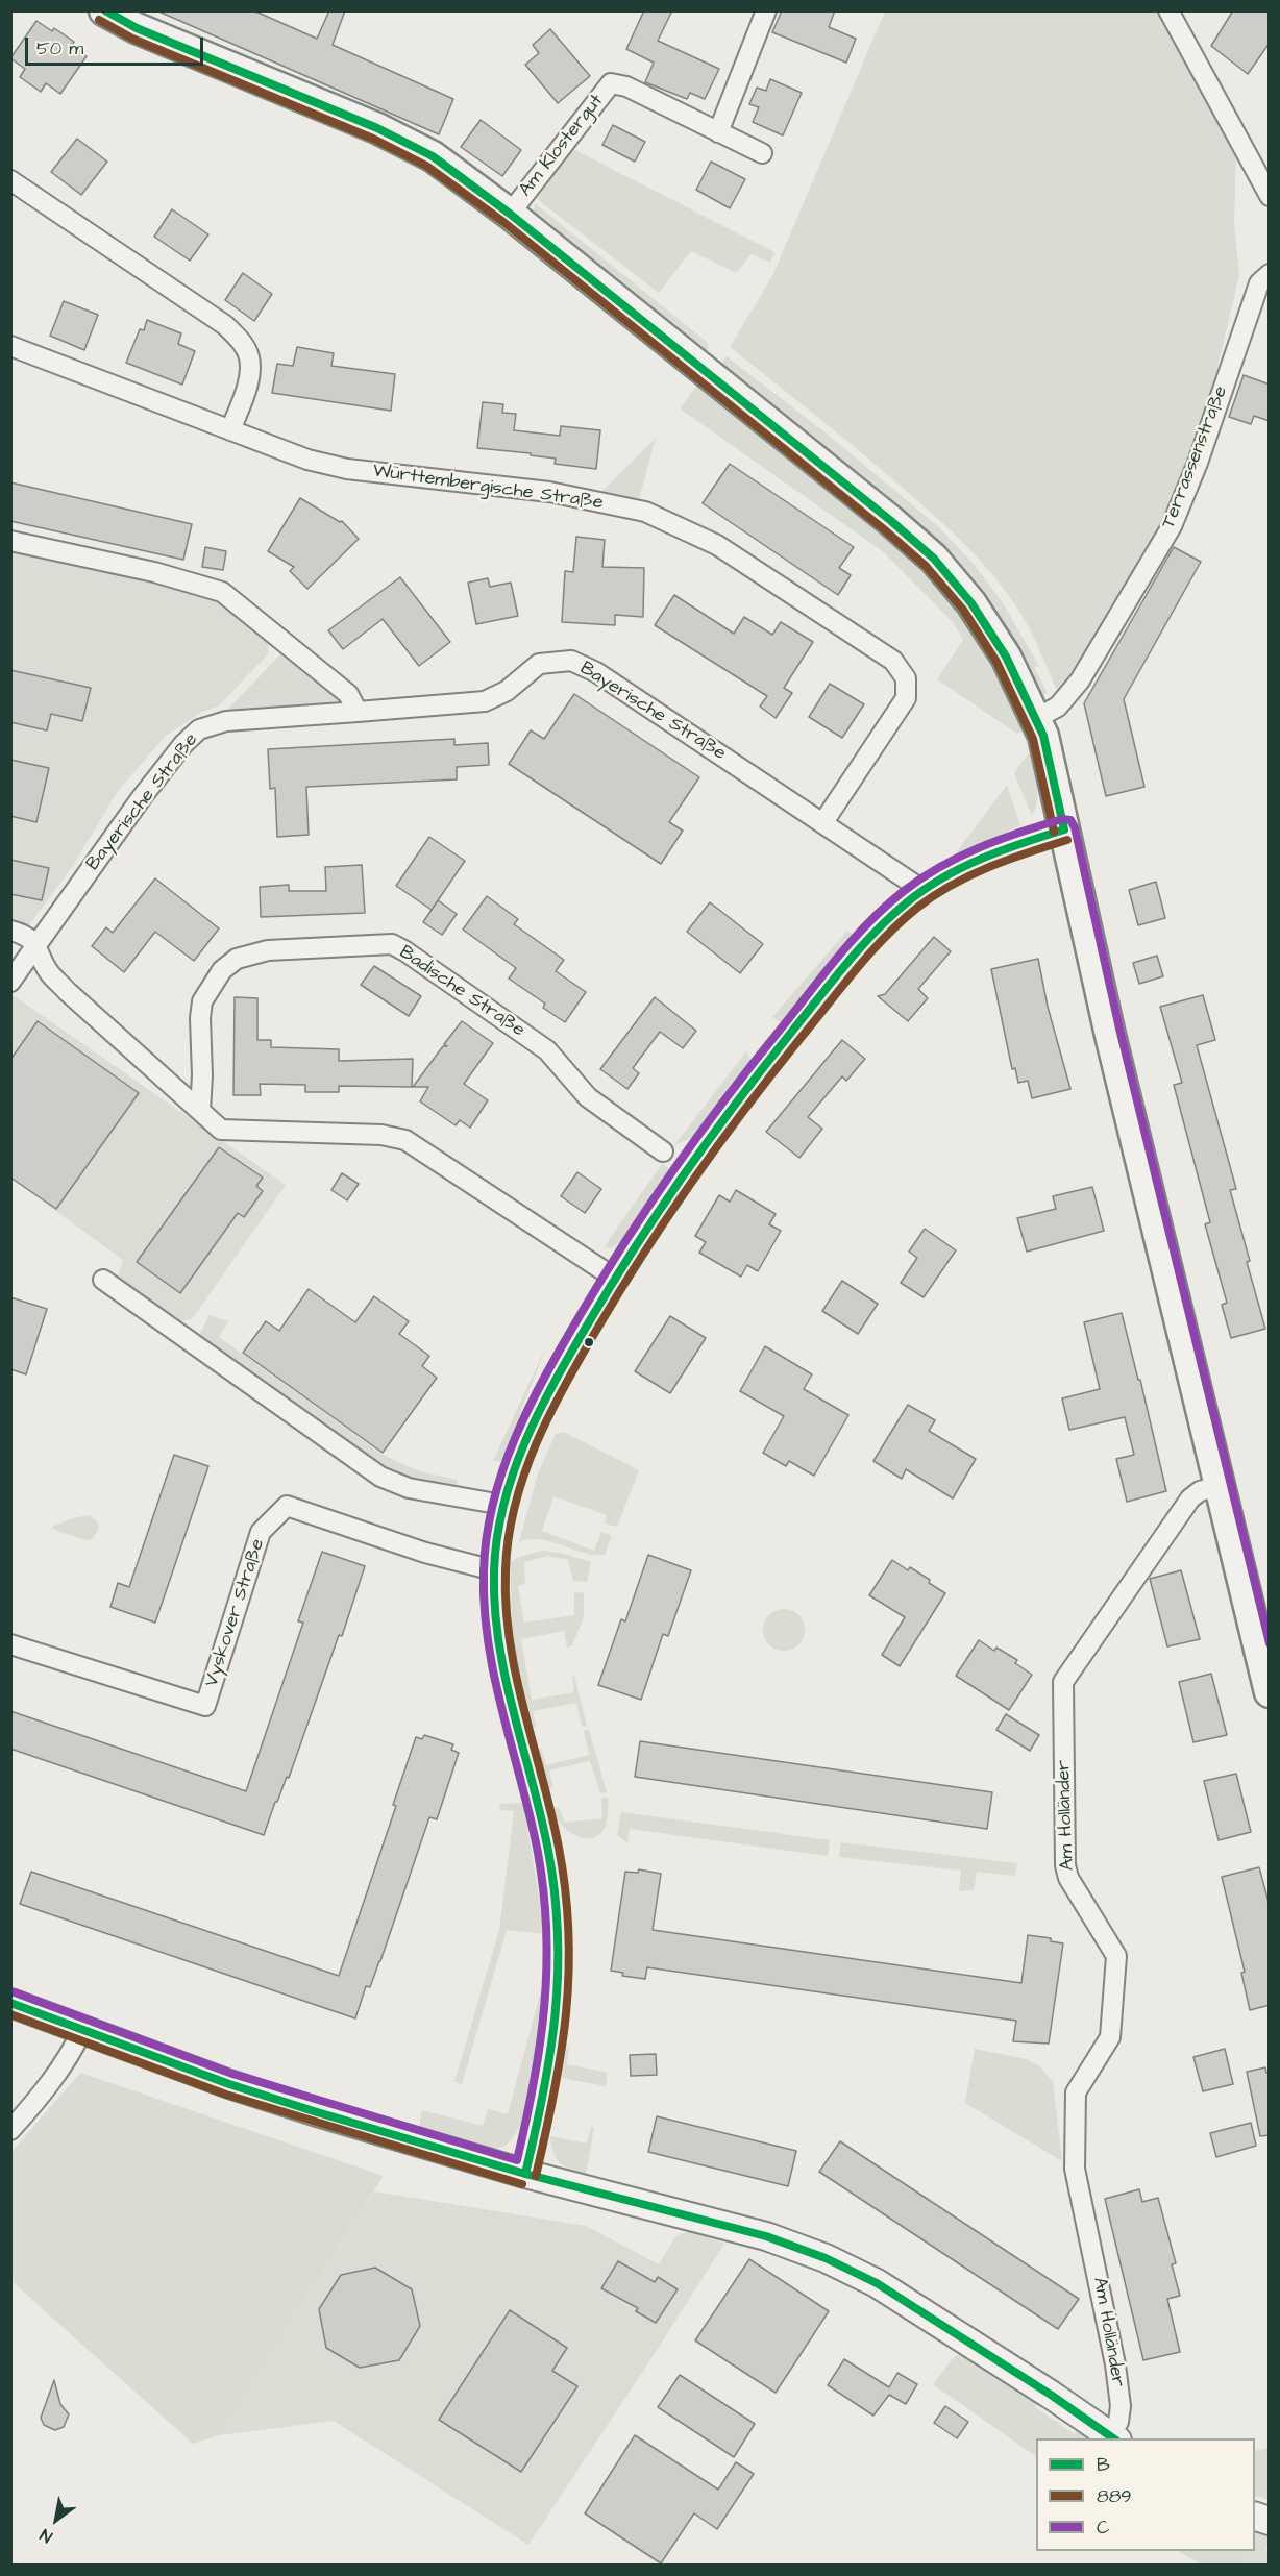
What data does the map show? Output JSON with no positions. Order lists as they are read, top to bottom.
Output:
{
  "streets": {
    "street": [
      "Am Klostergut",
      "Terrassenstraße",
      "Württembergische Straße",
      "Bayerische Straße",
      "Badische Straße",
      "Vyskover Straße",
      "Am Holländer"
    ]
  },
  "crossings": [
    ["Württembergische Straße", "Bayerische Straße"]
  ],
  "lines": ["transit line B", "transit line 889", "transit line C"],
  "legend": ["B", "889", "C"],
  "scale_bar": "50 m",
  "north": "bottom left"
}
